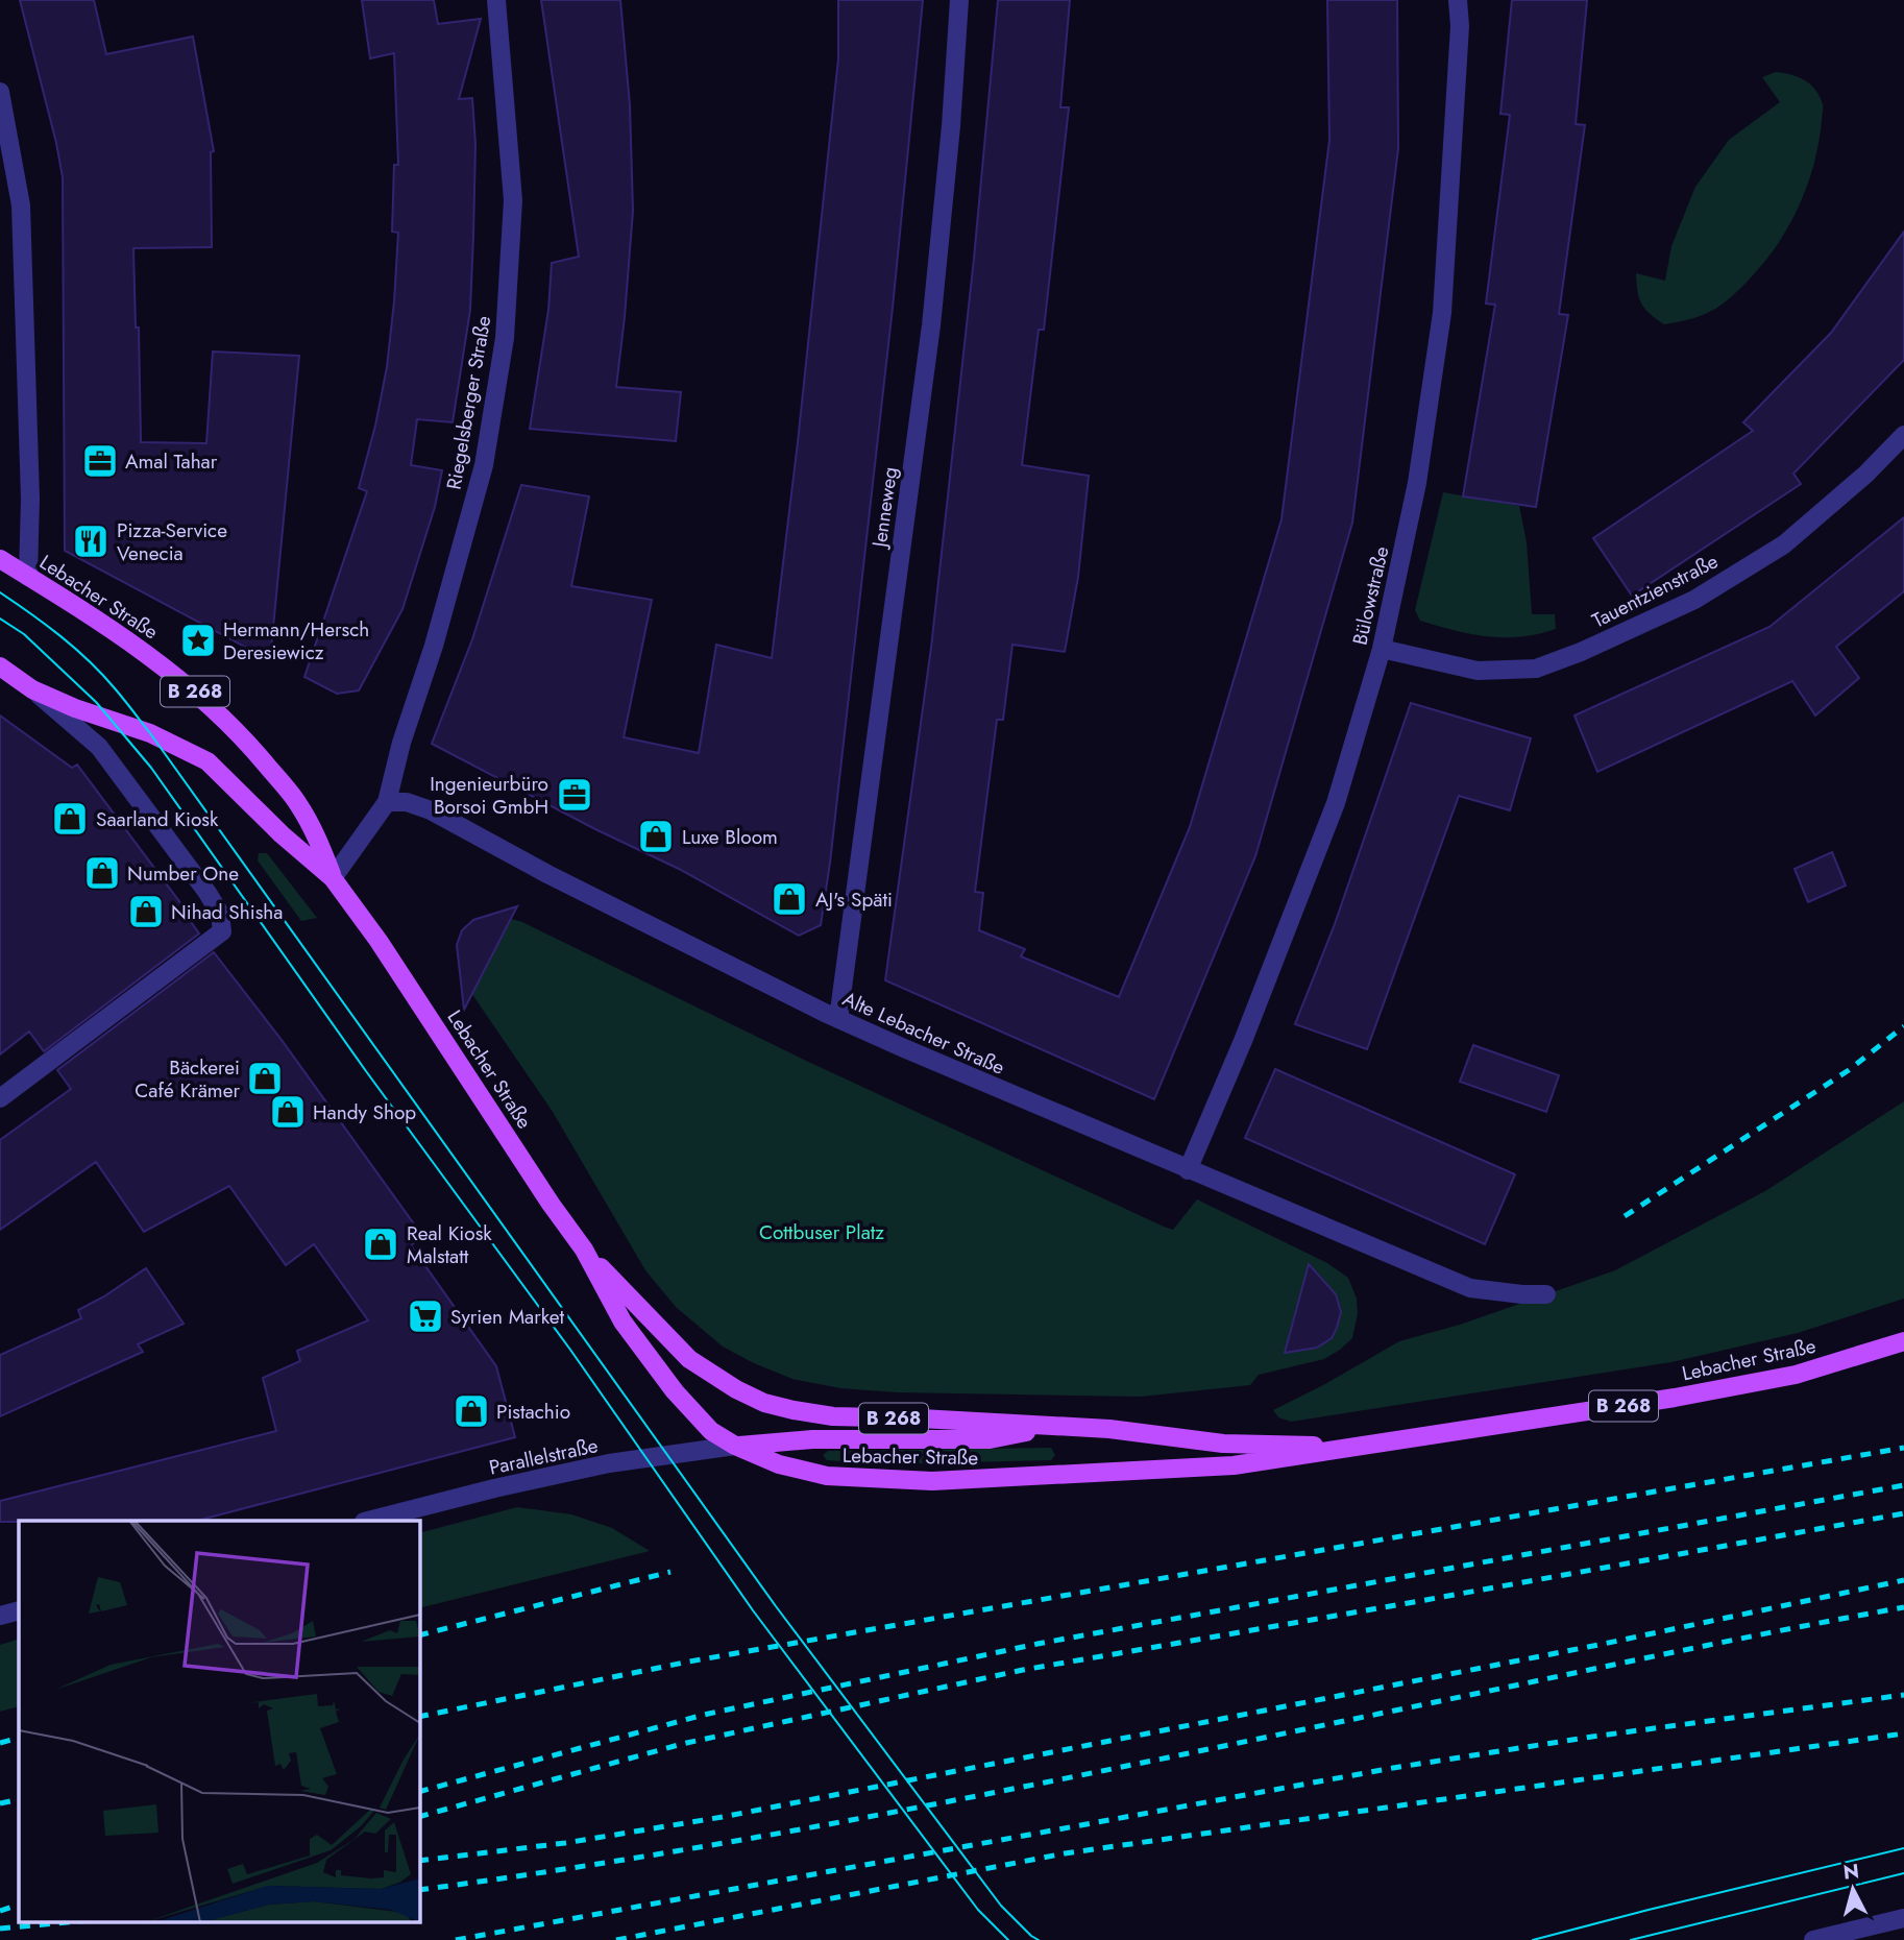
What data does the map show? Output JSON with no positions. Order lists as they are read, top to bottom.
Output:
{
  "streets": {
    "main road": ["Lebacher Straße", "B 268"],
    "street": [
      "Riegelsberger Straße",
      "Jenneweg",
      "Tauentzienstraße",
      "Bülowstraße",
      "Alte Lebacher Straße",
      "Parallelstraße"
    ]
  },
  "crossings": [
    ["Riegelsberger Straße", "Alte Lebacher Straße"],
    ["Jenneweg", "Alte Lebacher Straße"],
    ["Tauentzienstraße", "Bülowstraße"],
    ["Bülowstraße", "Alte Lebacher Straße"],
    ["Lebacher Straße", "B 268"],
    ["Lebacher Straße", "Parallelstraße"],
    ["B 268", "Parallelstraße"]
  ],
  "parks": ["Cottbuser Platz"],
  "places": {
    "office": ["Amal Tahar", "Ingenieurbüro Borsoi GmbH"],
    "restaurant": ["Pizza-Service Venecia"],
    "place": ["Hermann/Hersch Deresiewicz"],
    "shop": [
      "Saarland Kiosk",
      "Luxe Bloom",
      "Number One",
      "AJ's Späti",
      "Nihad Shisha",
      "Bäckerei Café Krämer",
      "Handy Shop",
      "Real Kiosk Malstatt",
      "Pistachio"
    ],
    "supermarket": ["Syrien Market"]
  },
  "north": "top"
}
